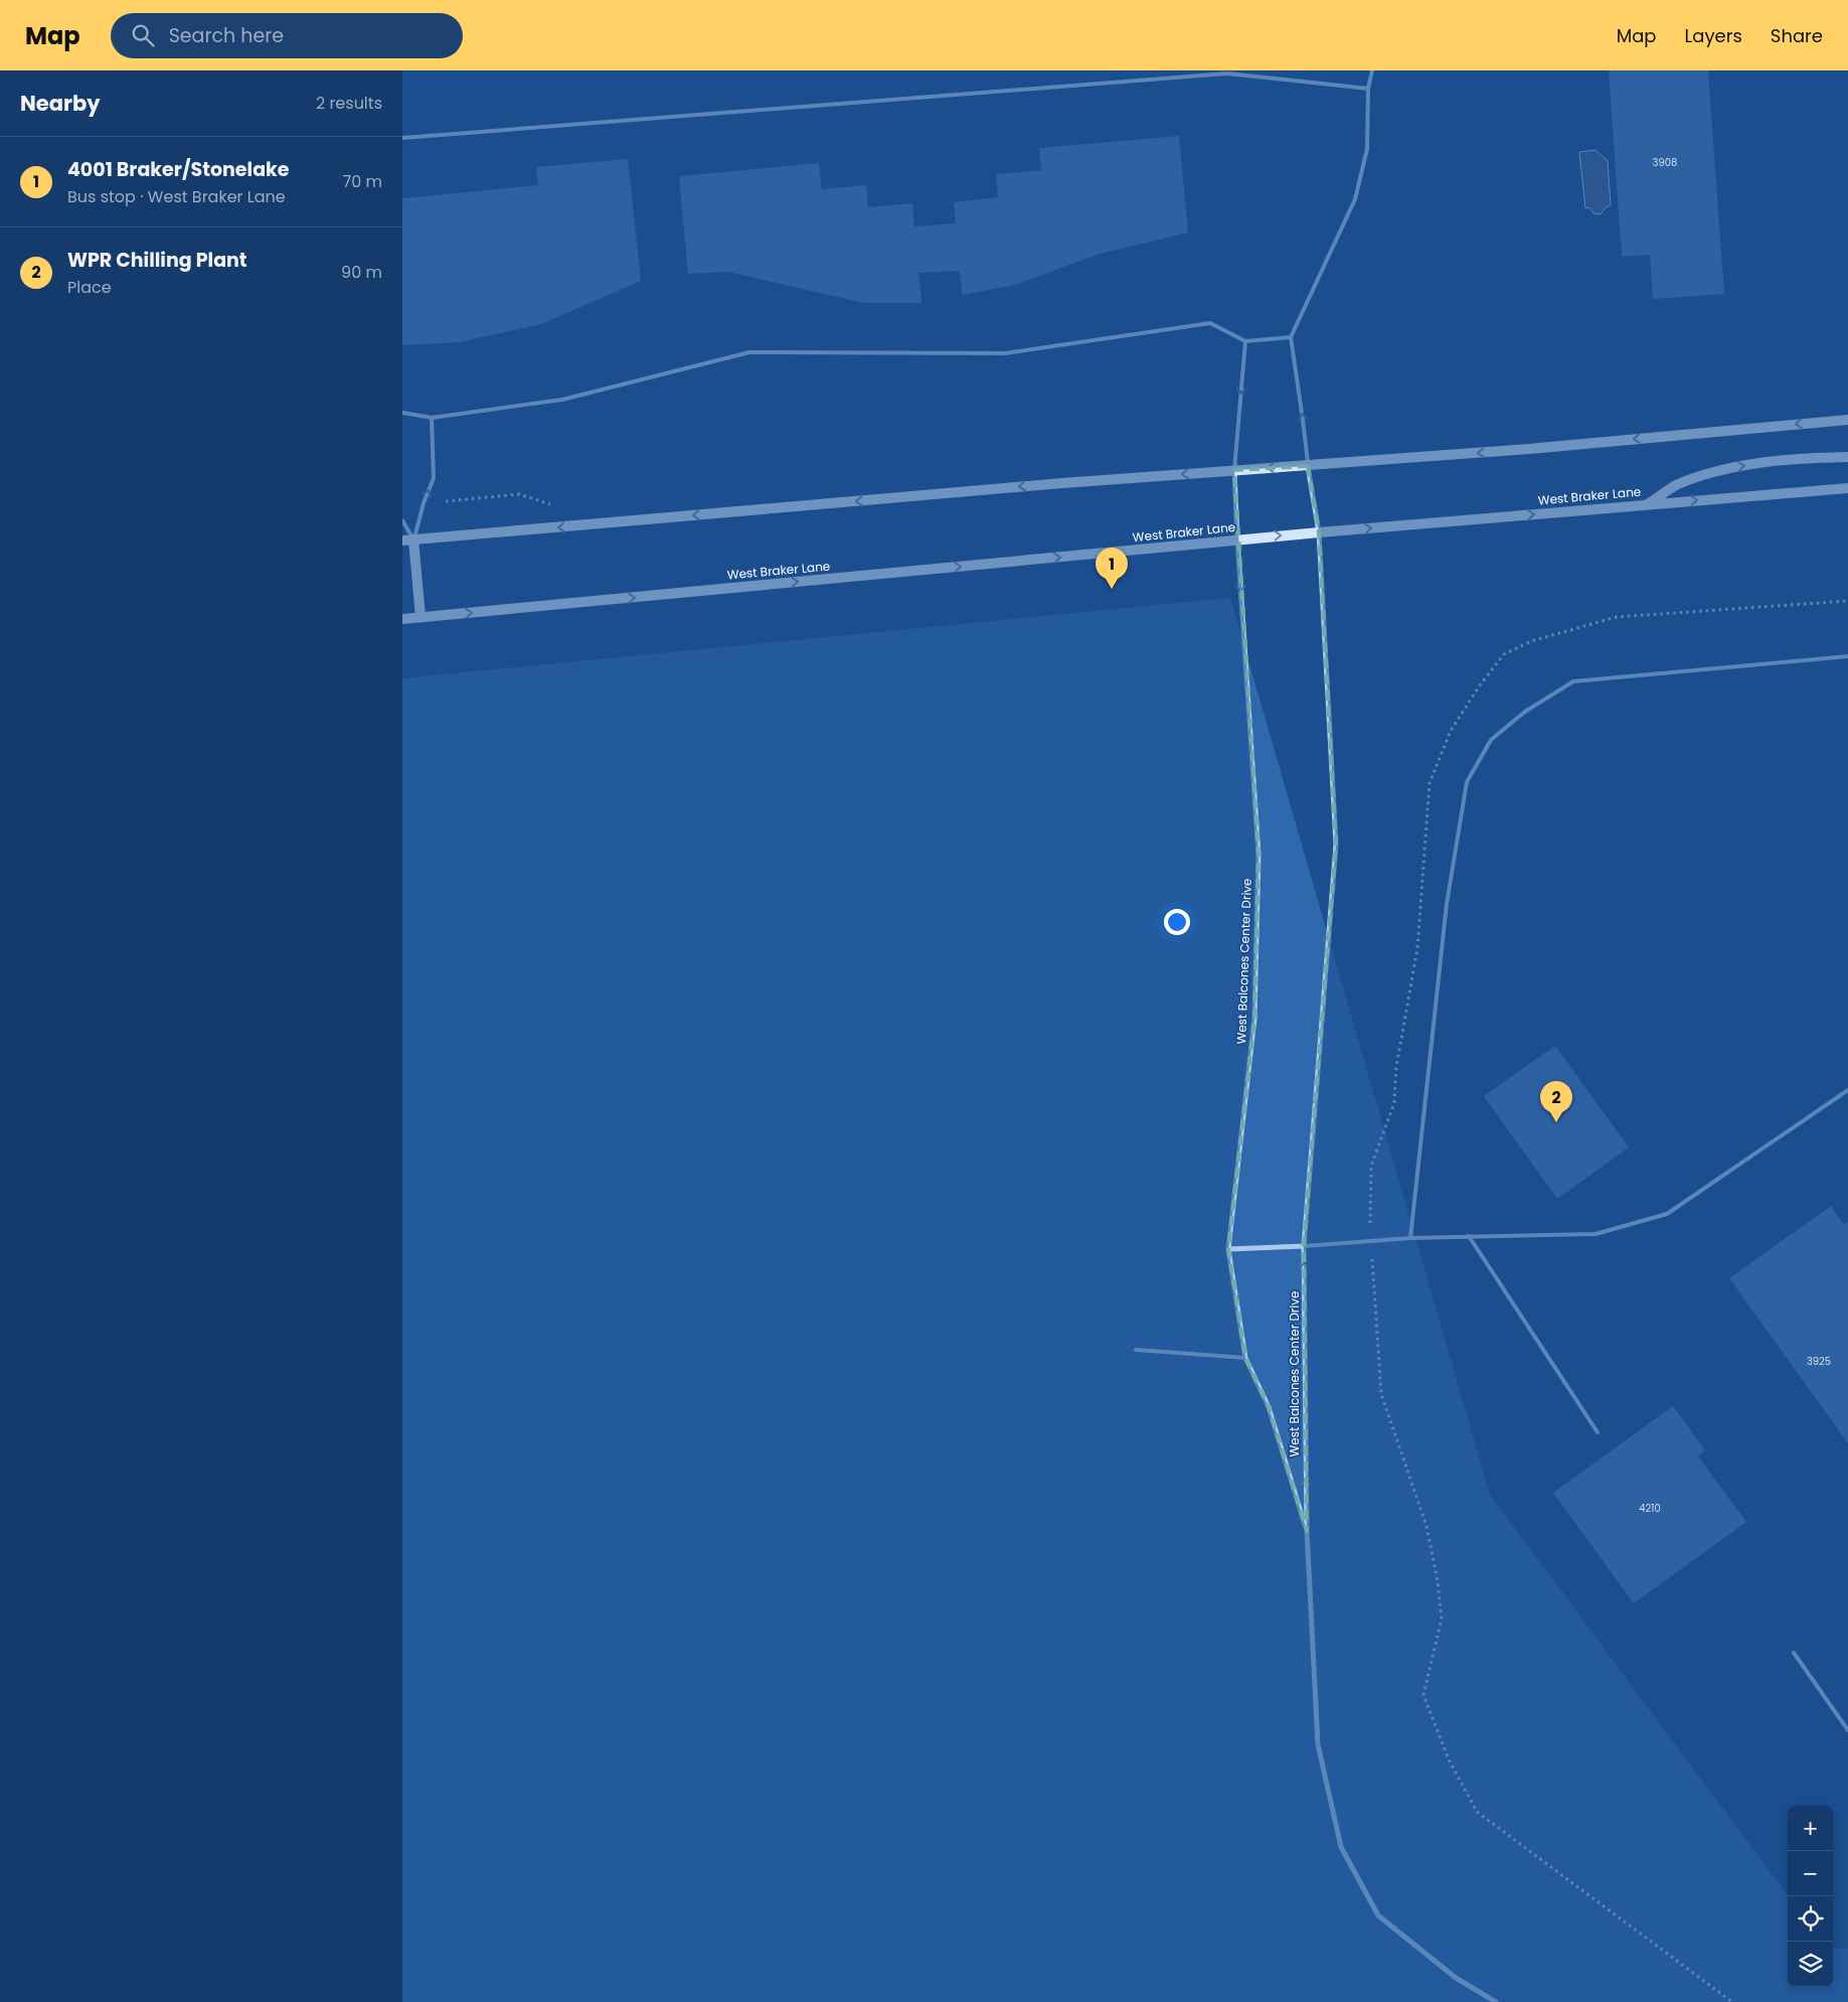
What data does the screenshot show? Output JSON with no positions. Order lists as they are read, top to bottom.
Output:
{
  "streets": {
    "main road": ["West Braker Lane"],
    "street": ["West Balcones Center Drive"]
  },
  "crossings": [
    ["West Braker Lane", "West Balcones Center Drive"]
  ],
  "house_numbers": ["3908", "3925", "4210"],
  "page": {
    "header": "Map",
    "search": "Search here",
    "nav": ["Map", "Layers", "Share"],
    "heading": ["Nearby", "2 results"],
    "list": [
      {
        "mark": "1",
        "name": "4001 Braker/Stonelake",
        "note": "Bus stop · West Braker Lane",
        "value": "70 m"
      },
      {
        "mark": "2",
        "name": "WPR Chilling Plant",
        "note": "Place",
        "value": "90 m"
      }
    ],
    "pins": ["1", "2"],
    "map_buttons": ["+", "−"]
  }
}
